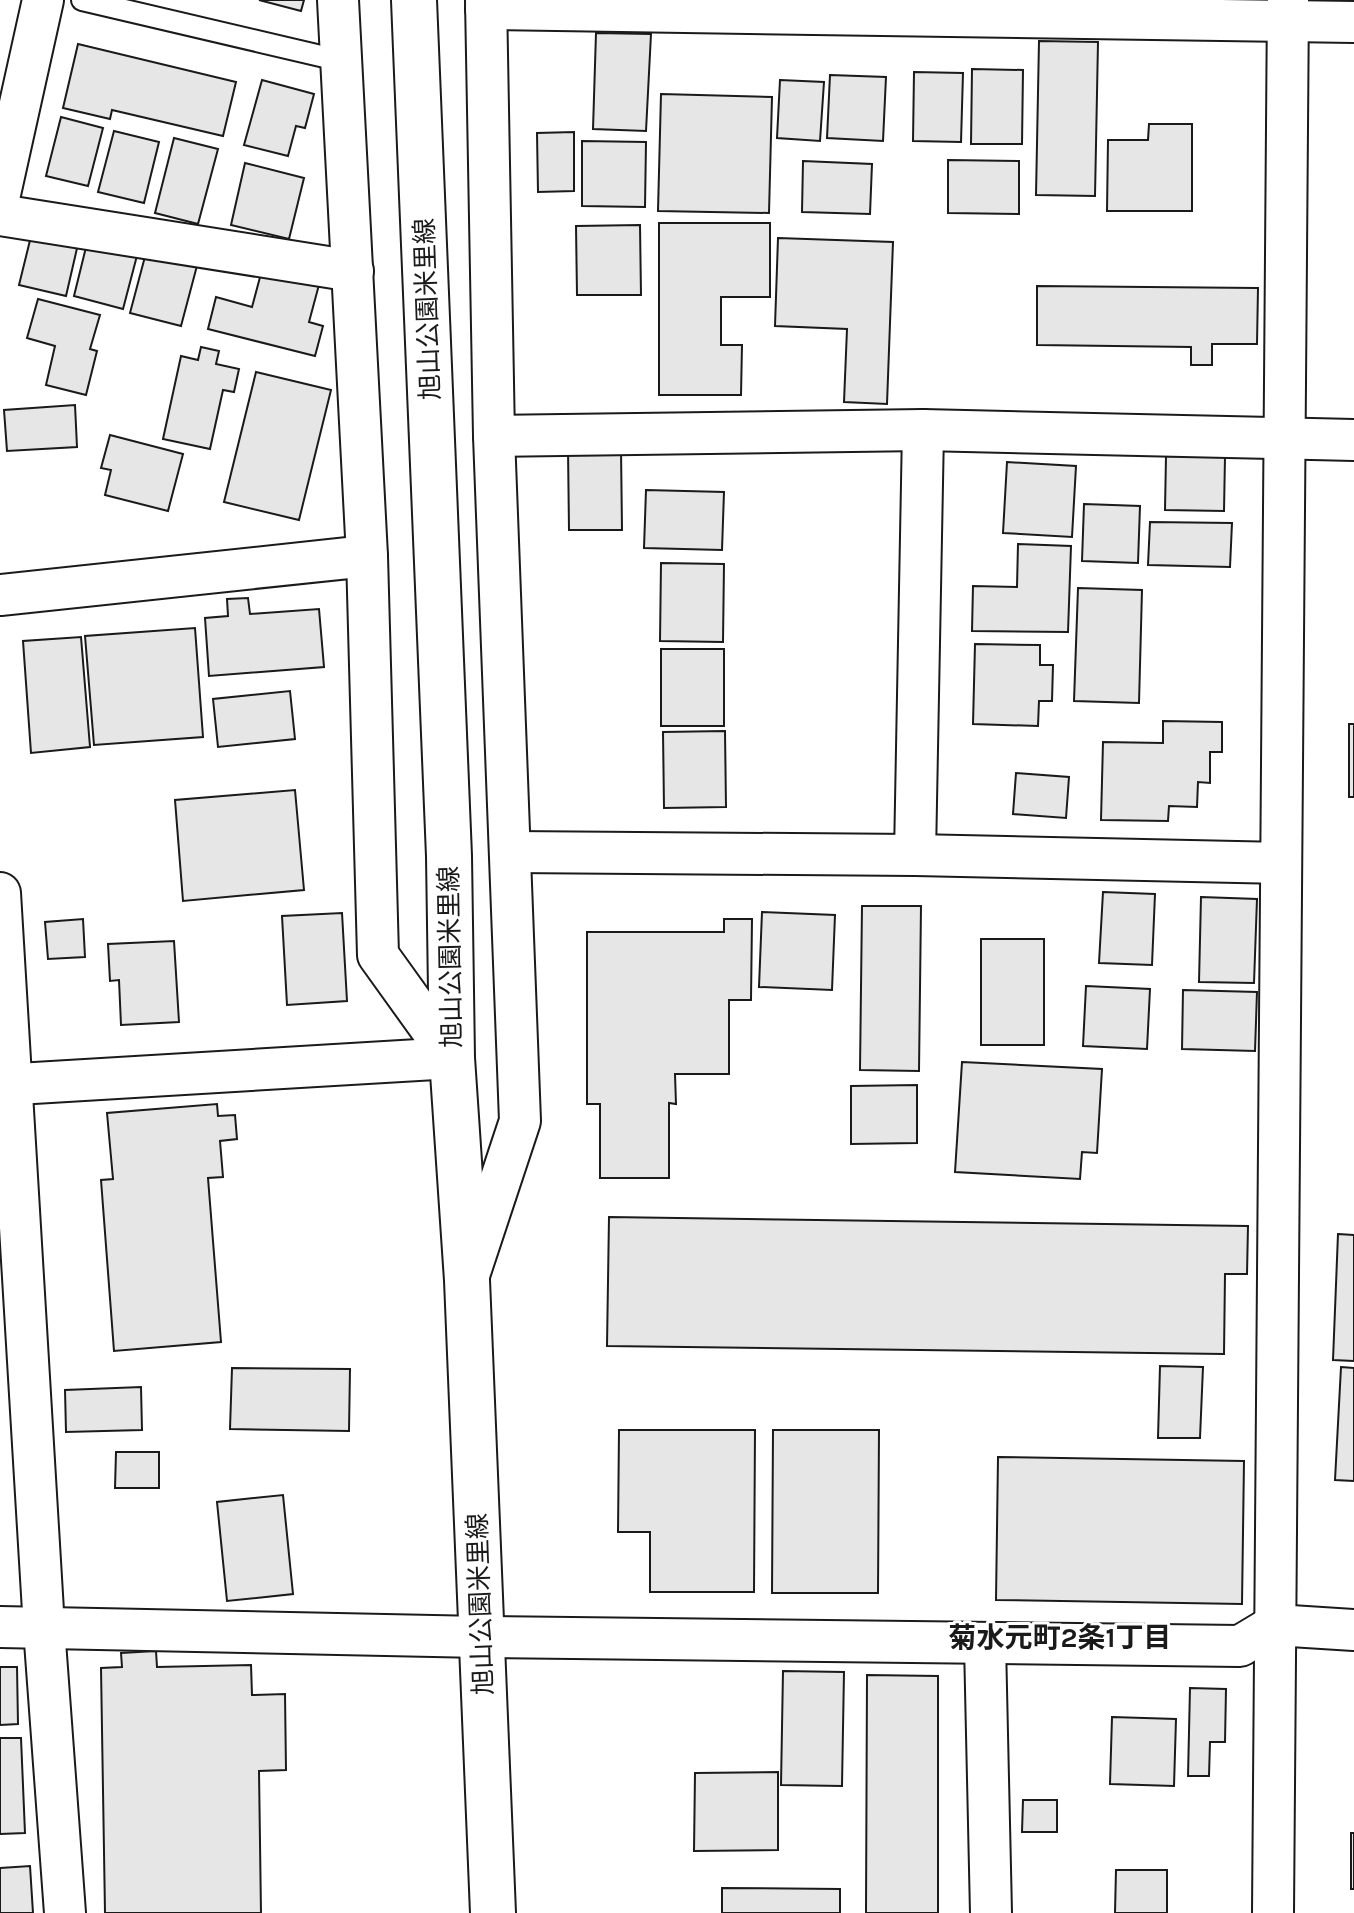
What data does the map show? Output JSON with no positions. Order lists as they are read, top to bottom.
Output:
{
  "streets": {
    "main road": ["旭山公園米里線"]
  },
  "districts": ["菊水元町2条1丁目"]
}
